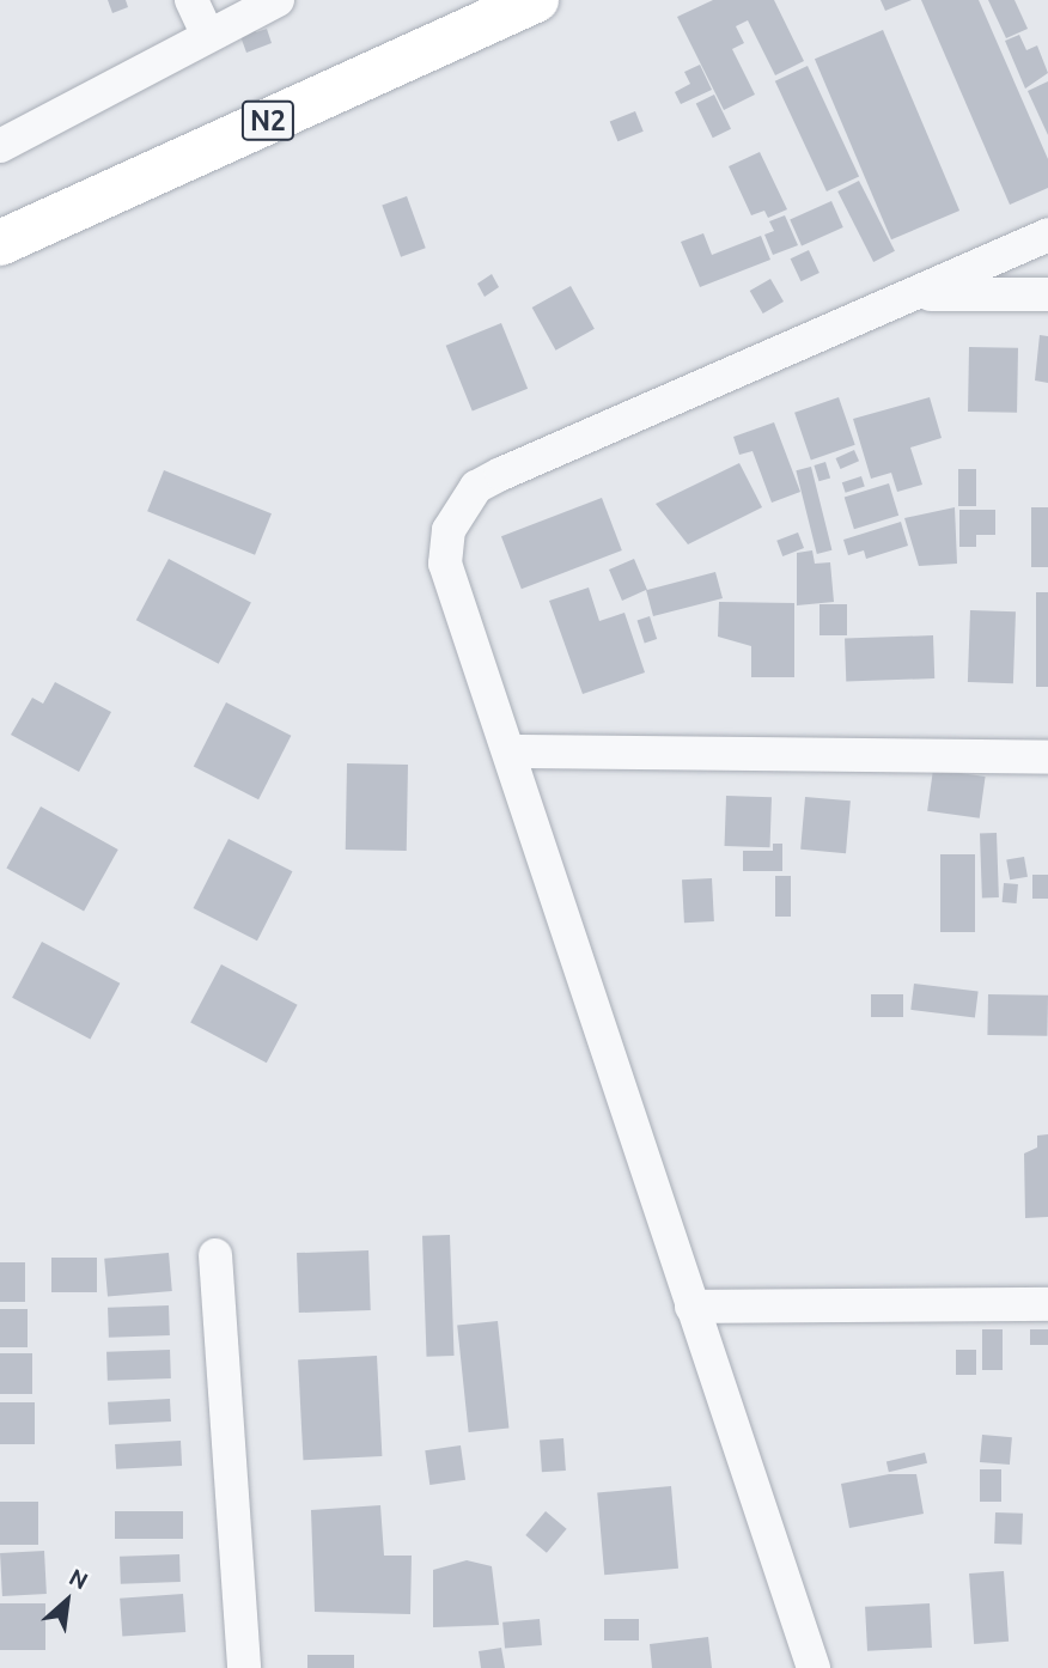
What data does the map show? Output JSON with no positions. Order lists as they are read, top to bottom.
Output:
{
  "streets": {
    "main road": ["N2"]
  },
  "north": "top right"
}
